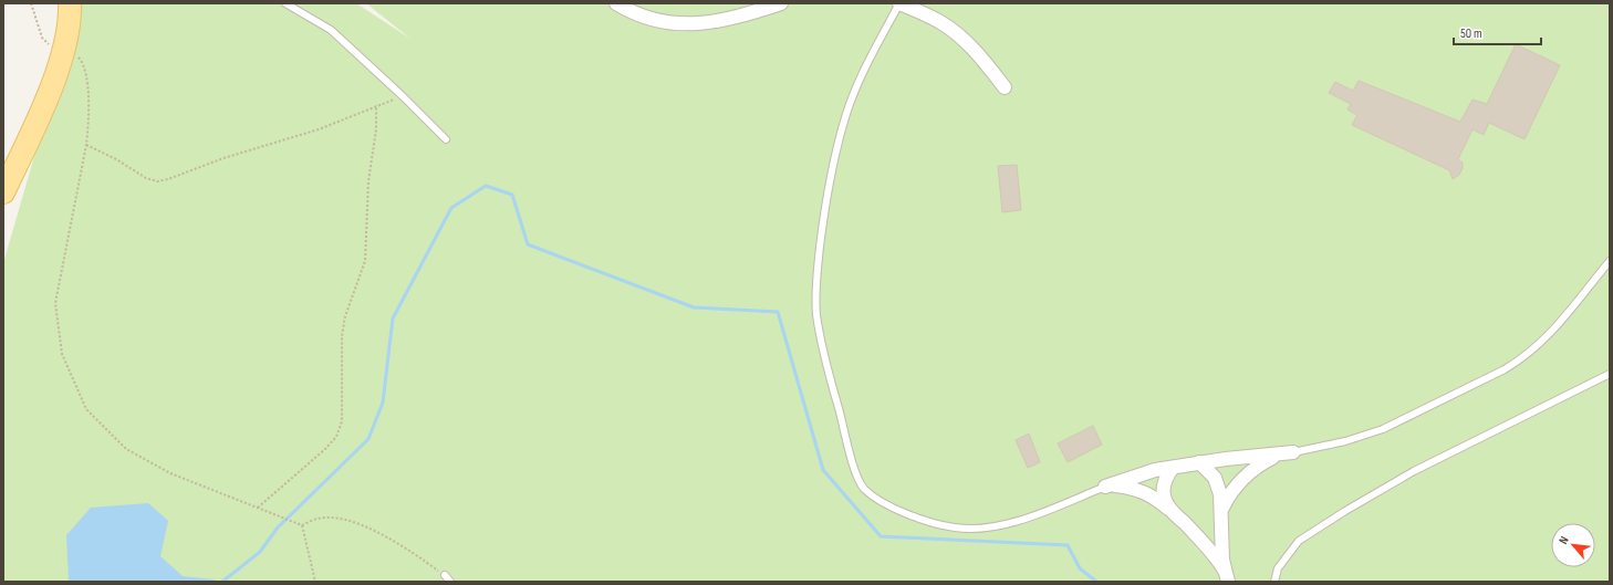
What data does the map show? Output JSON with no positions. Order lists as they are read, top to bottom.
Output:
{
  "scale_bar": "50 m",
  "north": "top left"
}
